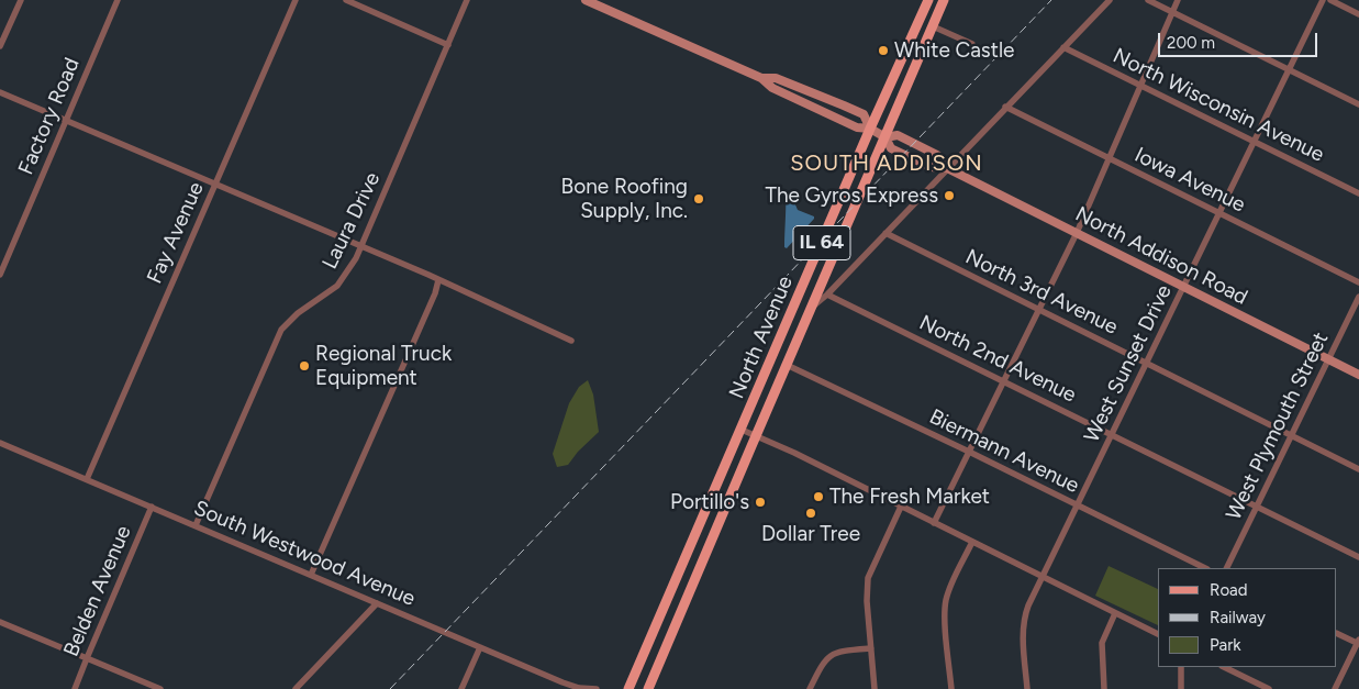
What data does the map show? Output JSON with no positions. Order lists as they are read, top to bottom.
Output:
{
  "streets": {
    "main road": ["IL 64", "North Avenue"],
    "street": [
      "North Wisconsin Avenue",
      "Factory Road",
      "Iowa Avenue",
      "Laura Drive",
      "Fay Avenue",
      "North Addison Road",
      "North 3rd Avenue",
      "North 2nd Avenue",
      "West Sunset Drive",
      "West Plymouth Street",
      "Biermann Avenue",
      "South Westwood Avenue",
      "Belden Avenue"
    ]
  },
  "crossings": [
    ["North Wisconsin Avenue", "West Sunset Drive"],
    ["Iowa Avenue", "West Sunset Drive"],
    ["Laura Drive", "South Westwood Avenue"],
    ["Fay Avenue", "South Westwood Avenue"],
    ["North Addison Road", "North Avenue"],
    ["North Addison Road", "West Sunset Drive"],
    ["North Addison Road", "West Plymouth Street"],
    ["North 3rd Avenue", "West Sunset Drive"],
    ["North 3rd Avenue", "West Plymouth Street"],
    ["North Avenue", "Biermann Avenue"],
    ["North 2nd Avenue", "West Sunset Drive"],
    ["North 2nd Avenue", "West Plymouth Street"],
    ["West Sunset Drive", "Biermann Avenue"],
    ["South Westwood Avenue", "Belden Avenue"]
  ],
  "districts": ["SOUTH ADDISON"],
  "places": [
    "White Castle",
    "The Gyros Express",
    "Bone Roofing Supply, Inc.",
    "Regional Truck Equipment",
    "The Fresh Market",
    "Portillo's",
    "Dollar Tree"
  ],
  "legend": ["Road", "Railway", "Park"],
  "scale_bar": "200 m"
}
